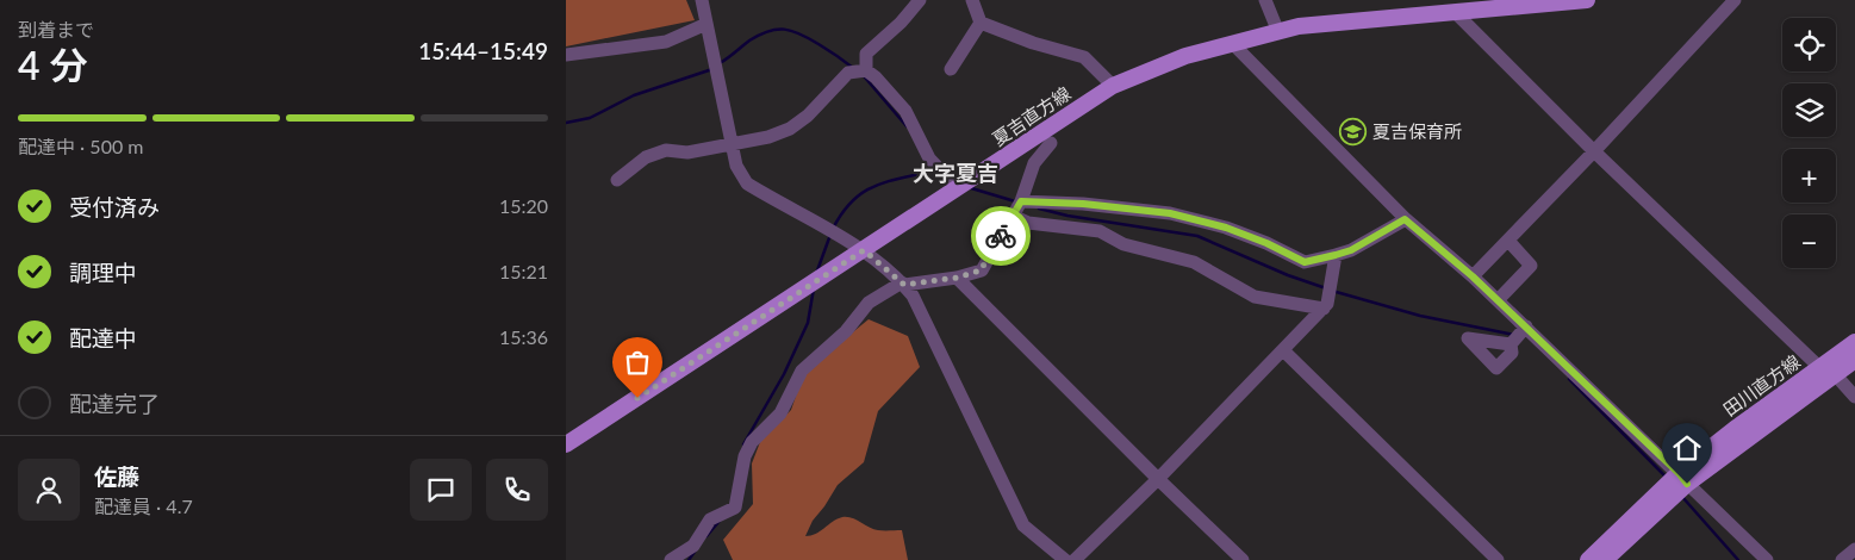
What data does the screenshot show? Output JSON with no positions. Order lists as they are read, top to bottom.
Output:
{
  "streets": {
    "main road": ["夏吉直方線", "田川直方線"]
  },
  "districts": ["大字夏吉"],
  "places": {
    "school or university": ["夏吉保育所"]
  },
  "page": {
    "heading": ["4 分", "到着まで", "15:44–15:49"],
    "panel": ["佐藤", "配達員 · 4.7"],
    "map_buttons": ["+", "−"],
    "bar": "配達中 · 500 m",
    "list": [
      ["受付済み", "15:20"],
      ["調理中", "15:21"],
      ["配達中", "15:36"],
      "配達完了"
    ]
  }
}
